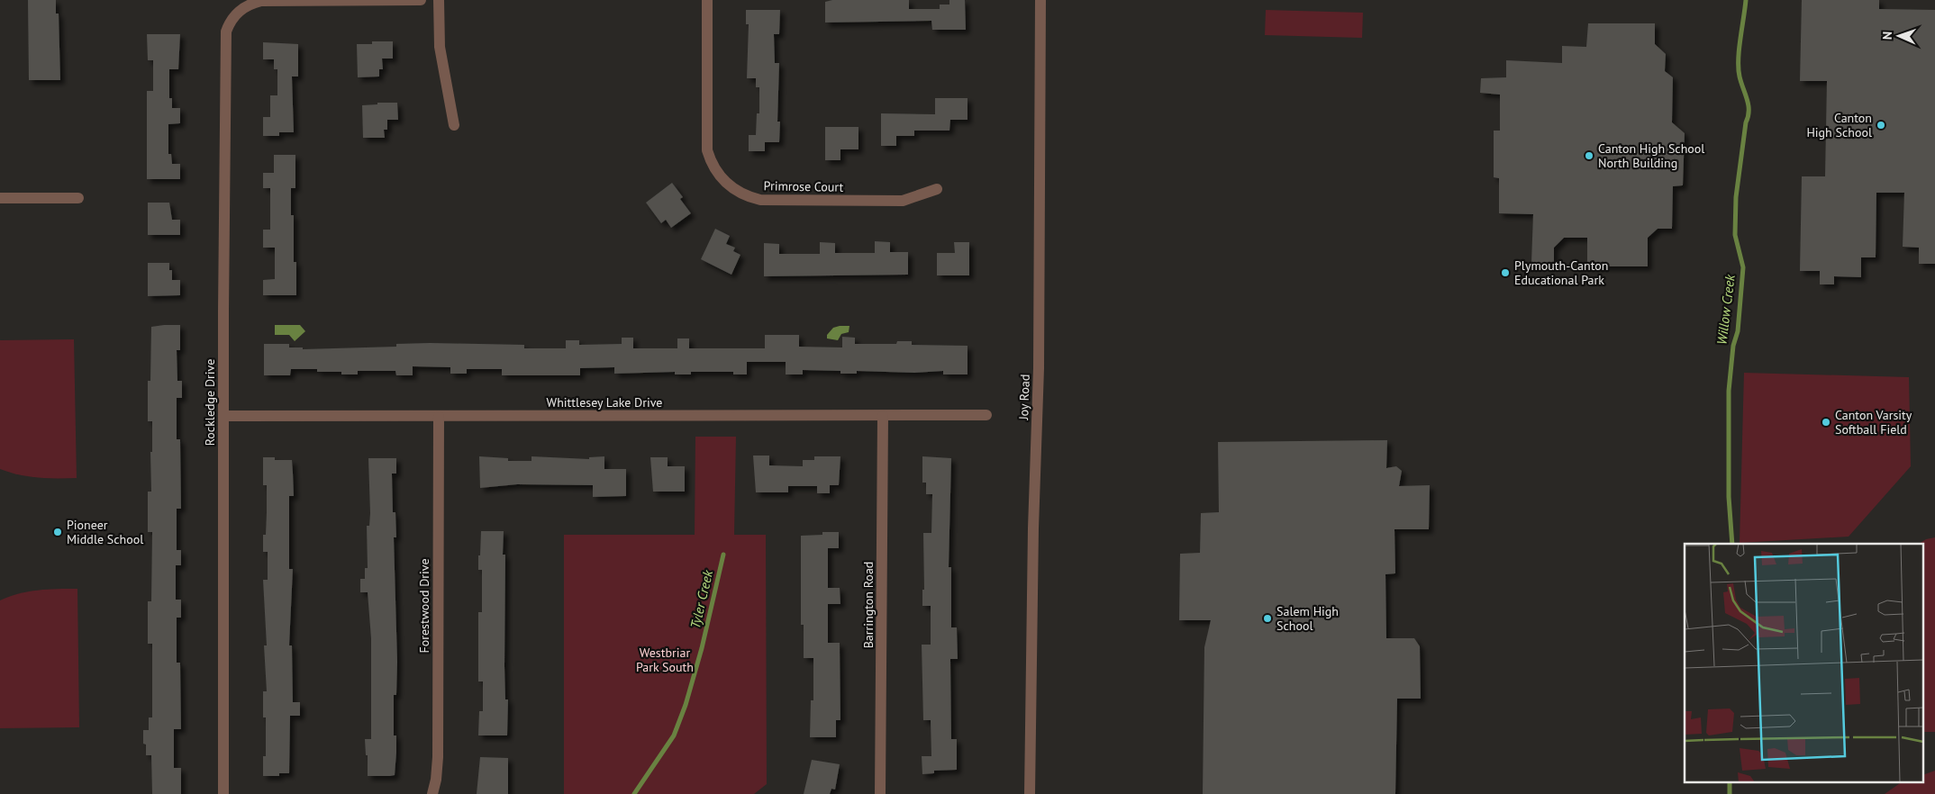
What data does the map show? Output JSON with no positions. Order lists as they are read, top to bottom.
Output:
{
  "streets": {
    "street": [
      "Primrose Court",
      "Joy Road",
      "Rockledge Drive",
      "Whittlesey Lake Drive",
      "Barrington Road",
      "Forestwood Drive"
    ]
  },
  "crossings": [
    ["Rockledge Drive", "Whittlesey Lake Drive"],
    ["Whittlesey Lake Drive", "Barrington Road"],
    ["Whittlesey Lake Drive", "Forestwood Drive"]
  ],
  "water": ["Willow Creek", "Tyler Creek"],
  "parks": ["Westbriar Park South"],
  "places": [
    "Canton High School",
    "Canton High School North Building",
    "Plymouth-Canton Educational Park",
    "Canton Varsity Softball Field",
    "Pioneer Middle School",
    "Salem High School"
  ],
  "north": "left"
}
